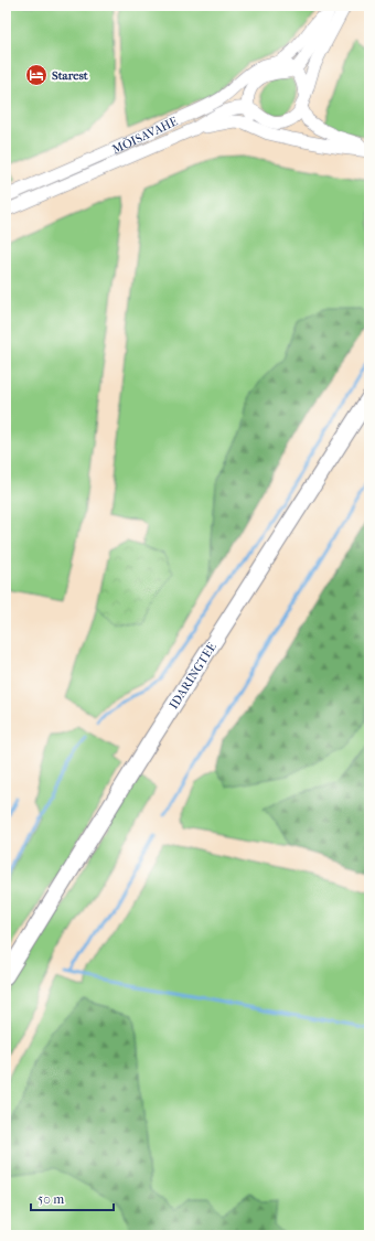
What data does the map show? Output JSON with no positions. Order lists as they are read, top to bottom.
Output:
{
  "streets": {
    "main road": ["IDARINGTEE"],
    "street": ["MÕISAVAHE"]
  },
  "places": {
    "hotel": ["Starest"]
  },
  "scale_bar": "50 m"
}
